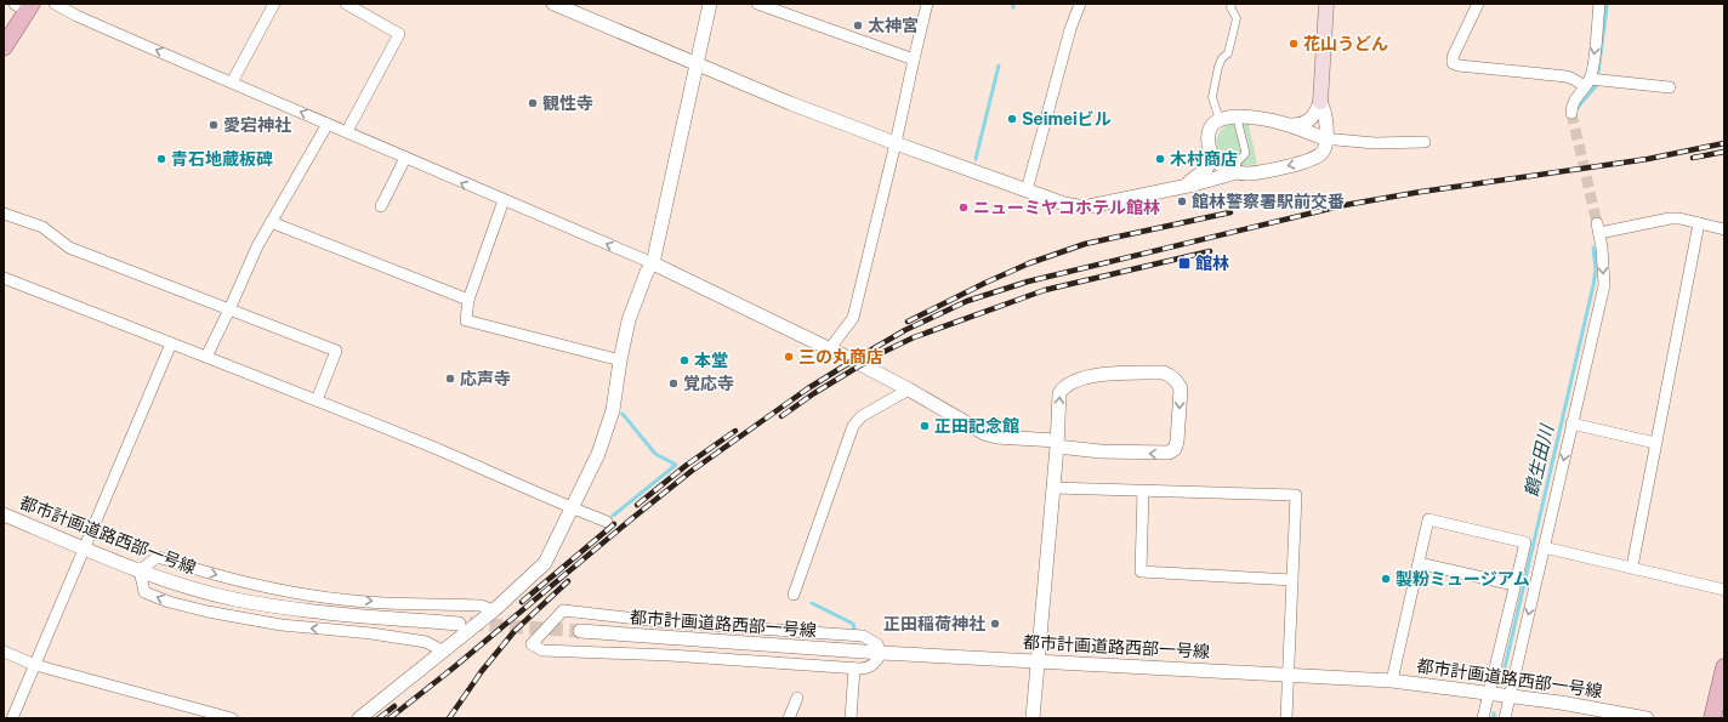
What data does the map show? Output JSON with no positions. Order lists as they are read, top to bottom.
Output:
{
  "streets": {
    "street": ["都市計画道路西部一号線"]
  },
  "water": ["鶴生田川"],
  "places": {
    "other": [
      "太神宮",
      "花山うどん",
      "観性寺",
      "Seimeiビル",
      "愛宕神社",
      "青石地蔵板碑",
      "木村商店",
      "館林警察署駅前交番",
      "ニューミヤコホテル館林",
      "三の丸商店",
      "本堂",
      "応声寺",
      "覚応寺",
      "正田記念館",
      "製粉ミュージアム",
      "正田稲荷神社"
    ],
    "transit": ["館林"]
  }
}
